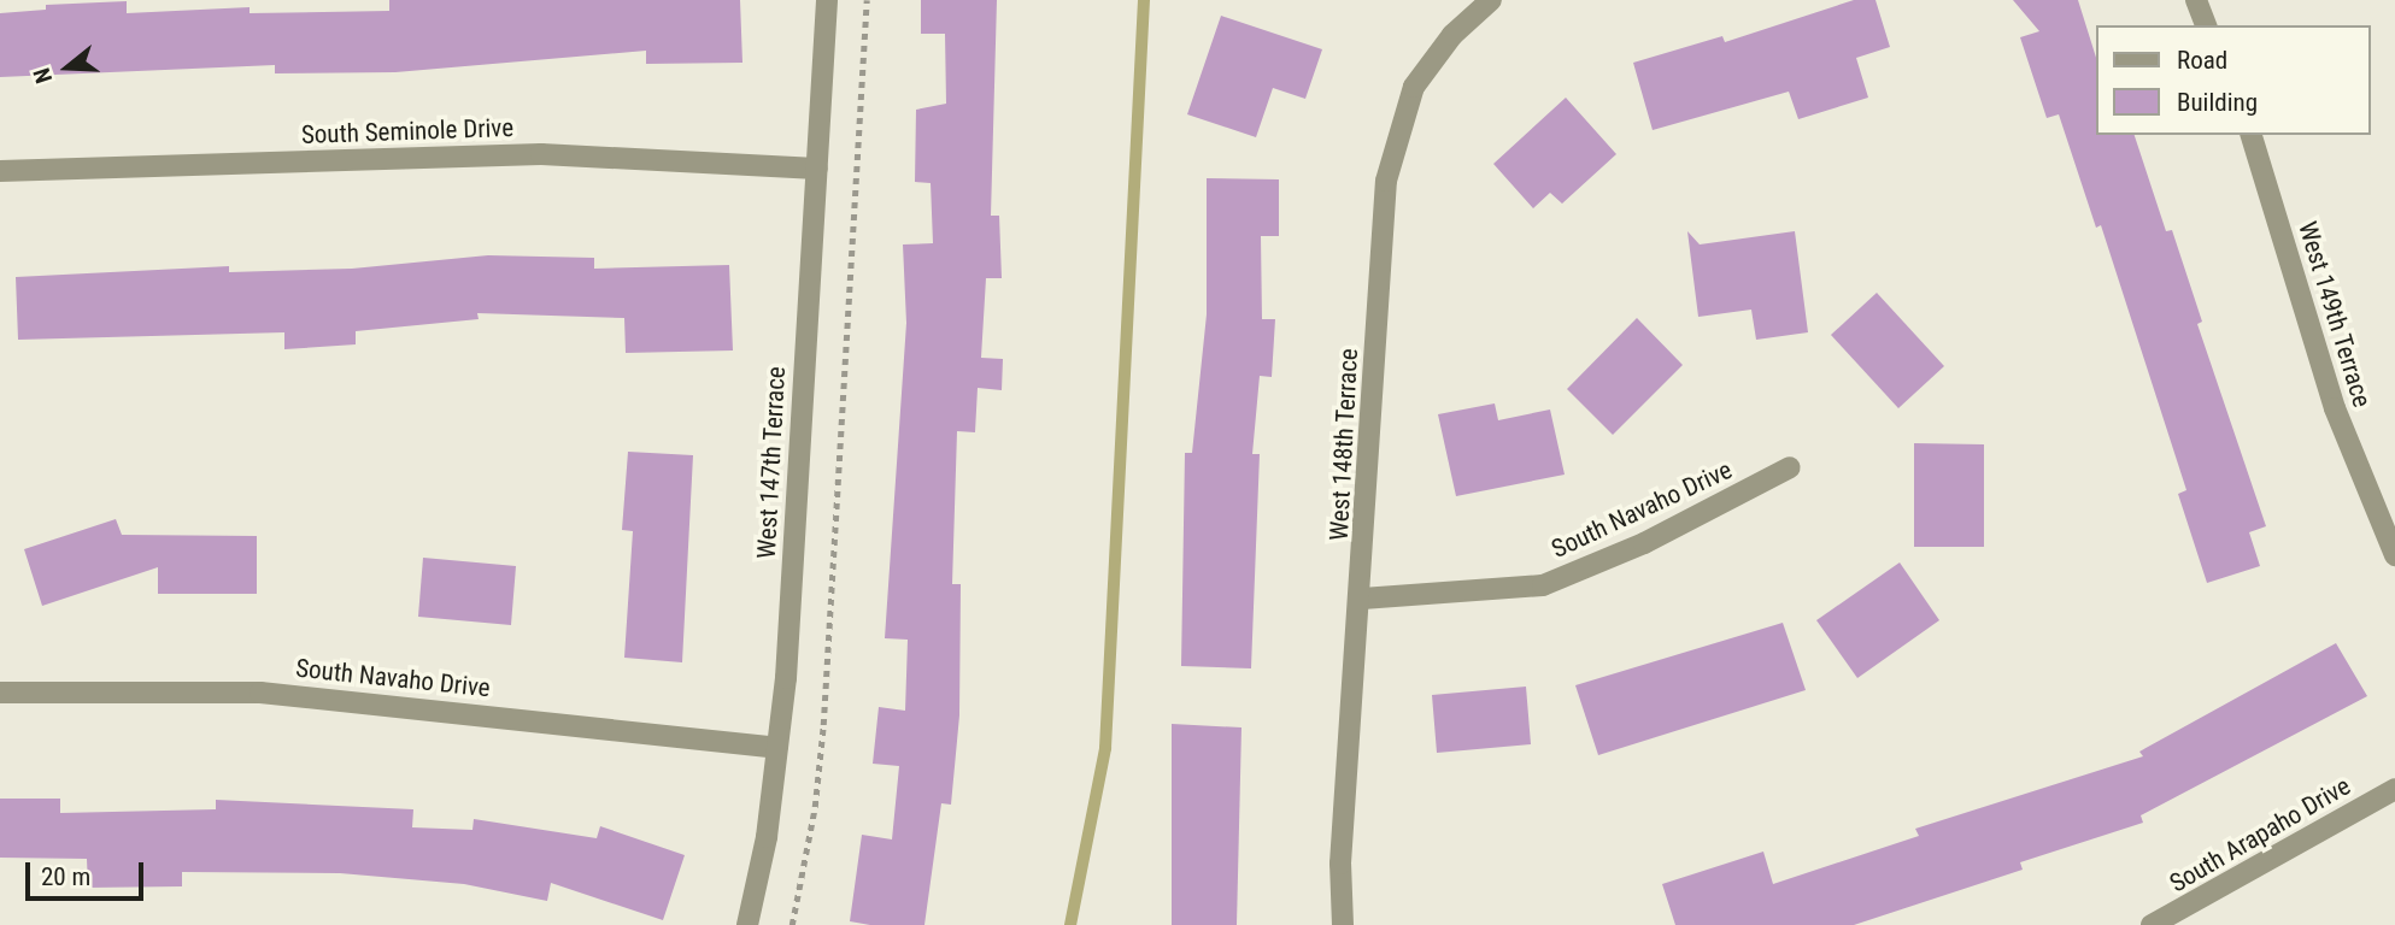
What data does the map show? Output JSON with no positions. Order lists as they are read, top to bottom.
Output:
{
  "streets": {
    "street": [
      "South Seminole Drive",
      "West 149th Terrace",
      "West 148th Terrace",
      "West 147th Terrace",
      "South Navaho Drive",
      "South Arapaho Drive"
    ]
  },
  "crossings": [
    ["South Seminole Drive", "West 147th Terrace"],
    ["West 148th Terrace", "South Navaho Drive"],
    ["West 147th Terrace", "South Navaho Drive"]
  ],
  "legend": ["Road", "Building"],
  "scale_bar": "20 m",
  "north": "left"
}
